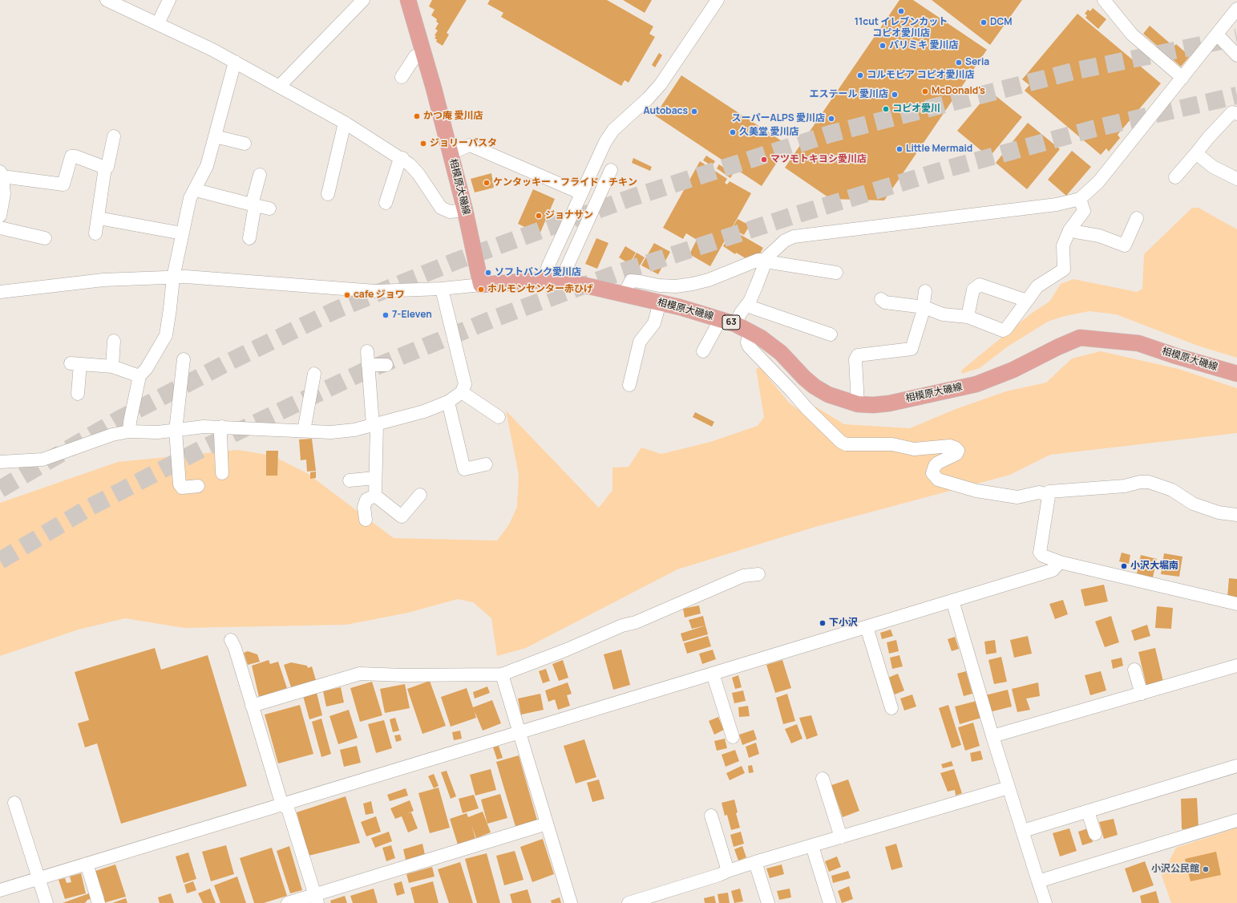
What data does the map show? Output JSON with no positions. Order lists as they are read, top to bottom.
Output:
{
  "streets": {
    "main road": ["相模原大磯線", "63"]
  },
  "places": [
    "11cut イレブンカット コピオ愛川店",
    "DCM",
    "パリミキ 愛川店",
    "Seria",
    "コルモピア コピオ愛川店",
    "McDonald's",
    "エステール 愛川店",
    "コピオ愛川",
    "Autobacs",
    "かつ庵 愛川店",
    "スーパーALPS 愛川店",
    "久美堂 愛川店",
    "ジョリーパスタ",
    "Little Mermaid",
    "マツモトキヨシ愛川店",
    "ケンタッキー・フライド・チキン",
    "ジョナサン",
    "ソフトバンク愛川店",
    "ホルモンセンター赤ひげ",
    "cafe ジョワ",
    "7-Eleven",
    "小沢大堀南",
    "下小沢",
    "小沢公民館"
  ]
}
